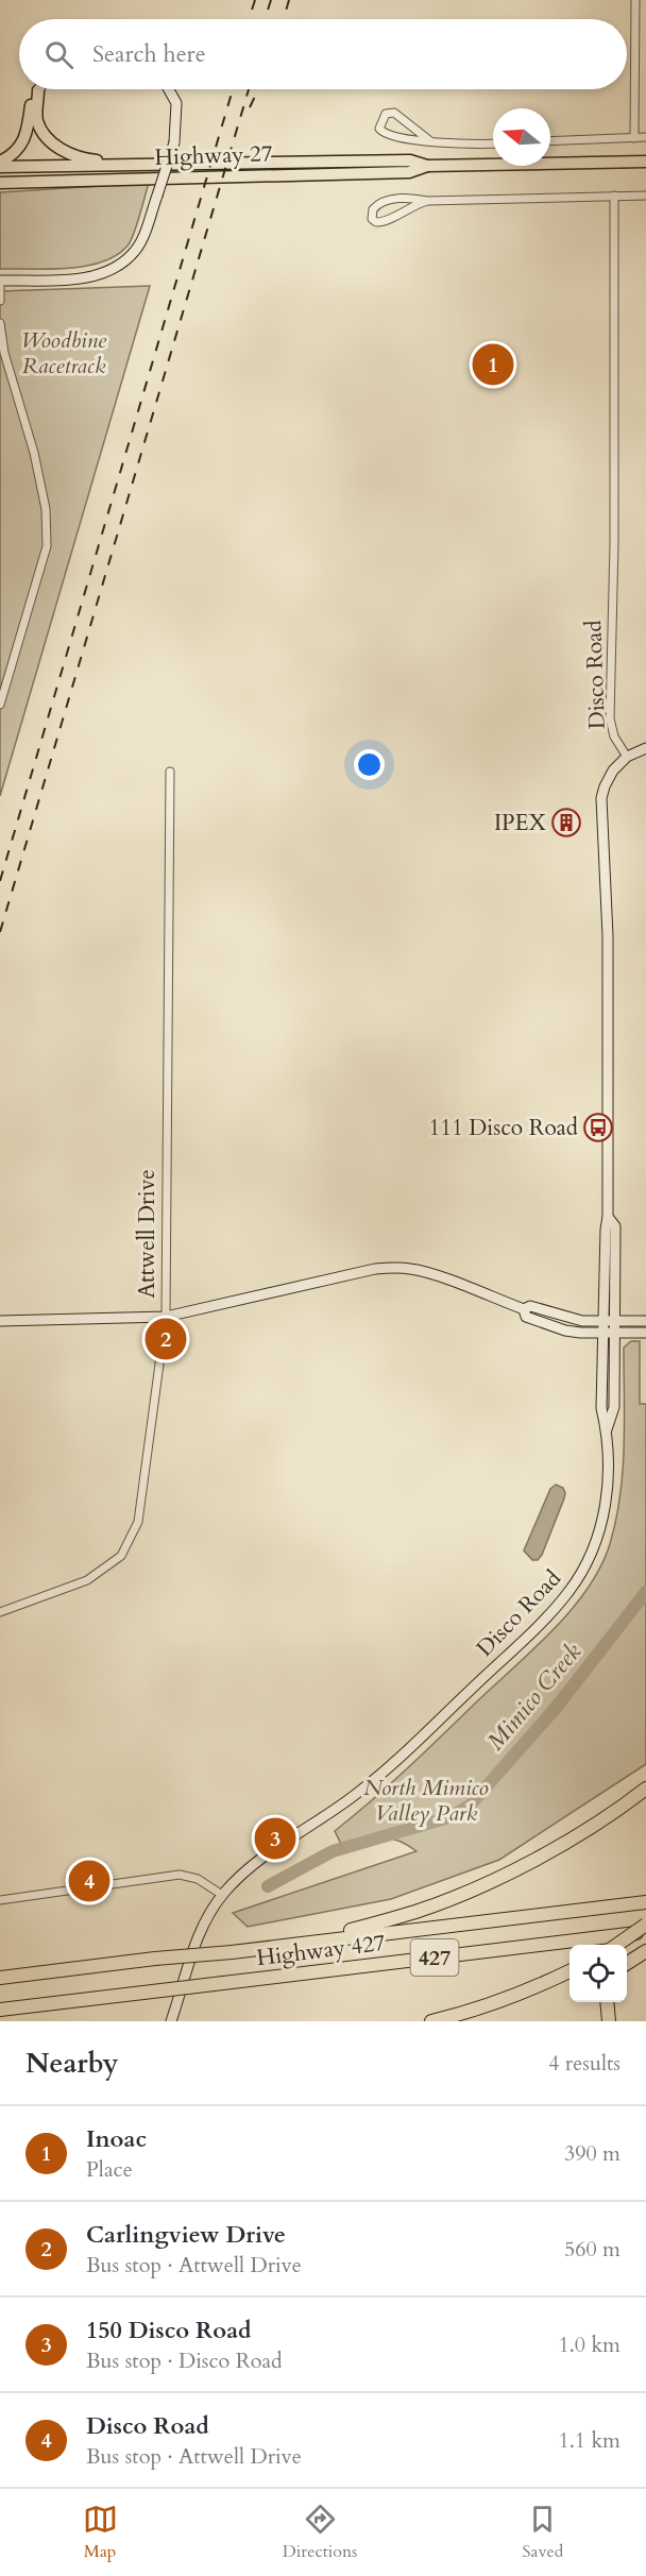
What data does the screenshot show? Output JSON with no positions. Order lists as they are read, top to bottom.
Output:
{
  "streets": {
    "highway": ["Highway 427", "427"],
    "main road": ["Highway 27", "Disco Road"],
    "street": ["Attwell Drive"]
  },
  "water": ["Mimico Creek"],
  "parks": ["Woodbine Racetrack", "North Mimico Valley Park"],
  "places": {
    "building": ["IPEX"],
    "bus stop": ["111 Disco Road"]
  },
  "north": "left",
  "page": {
    "search": "Search here",
    "pins": [
      "1",
      "2",
      "3",
      "4"
    ],
    "heading": ["Nearby", "4 results"],
    "list": [
      {
        "mark": "1",
        "name": "Inoac",
        "note": "Place",
        "value": "390 m"
      },
      {
        "mark": "2",
        "name": "Carlingview Drive",
        "note": "Bus stop · Attwell Drive",
        "value": "560 m"
      },
      {
        "mark": "3",
        "name": "150 Disco Road",
        "note": "Bus stop · Disco Road",
        "value": "1.0 km"
      },
      {
        "mark": "4",
        "name": "Disco Road",
        "note": "Bus stop · Attwell Drive",
        "value": "1.1 km"
      }
    ],
    "nav": ["Map", "Directions", "Saved"]
  }
}
